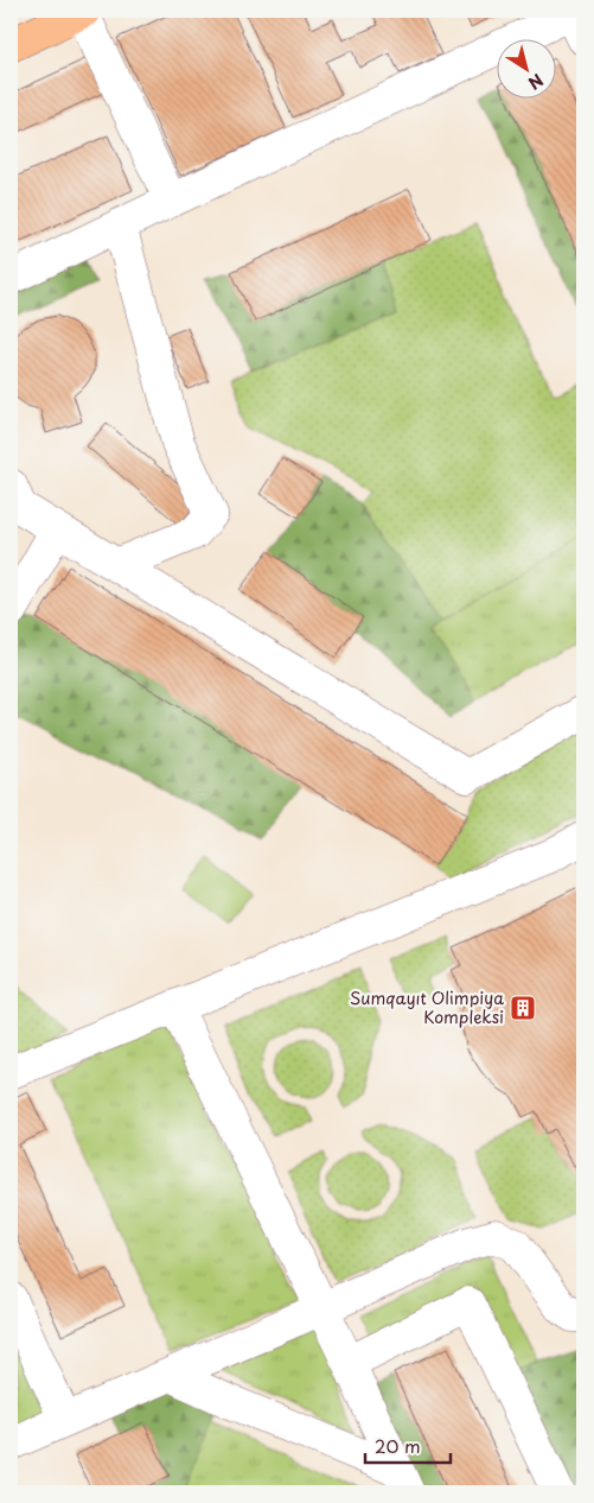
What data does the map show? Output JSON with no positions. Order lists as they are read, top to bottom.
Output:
{
  "places": {
    "building": ["Sumqayıt Olimpiya Kompleksi"]
  },
  "scale_bar": "20 m",
  "north": "bottom right"
}
